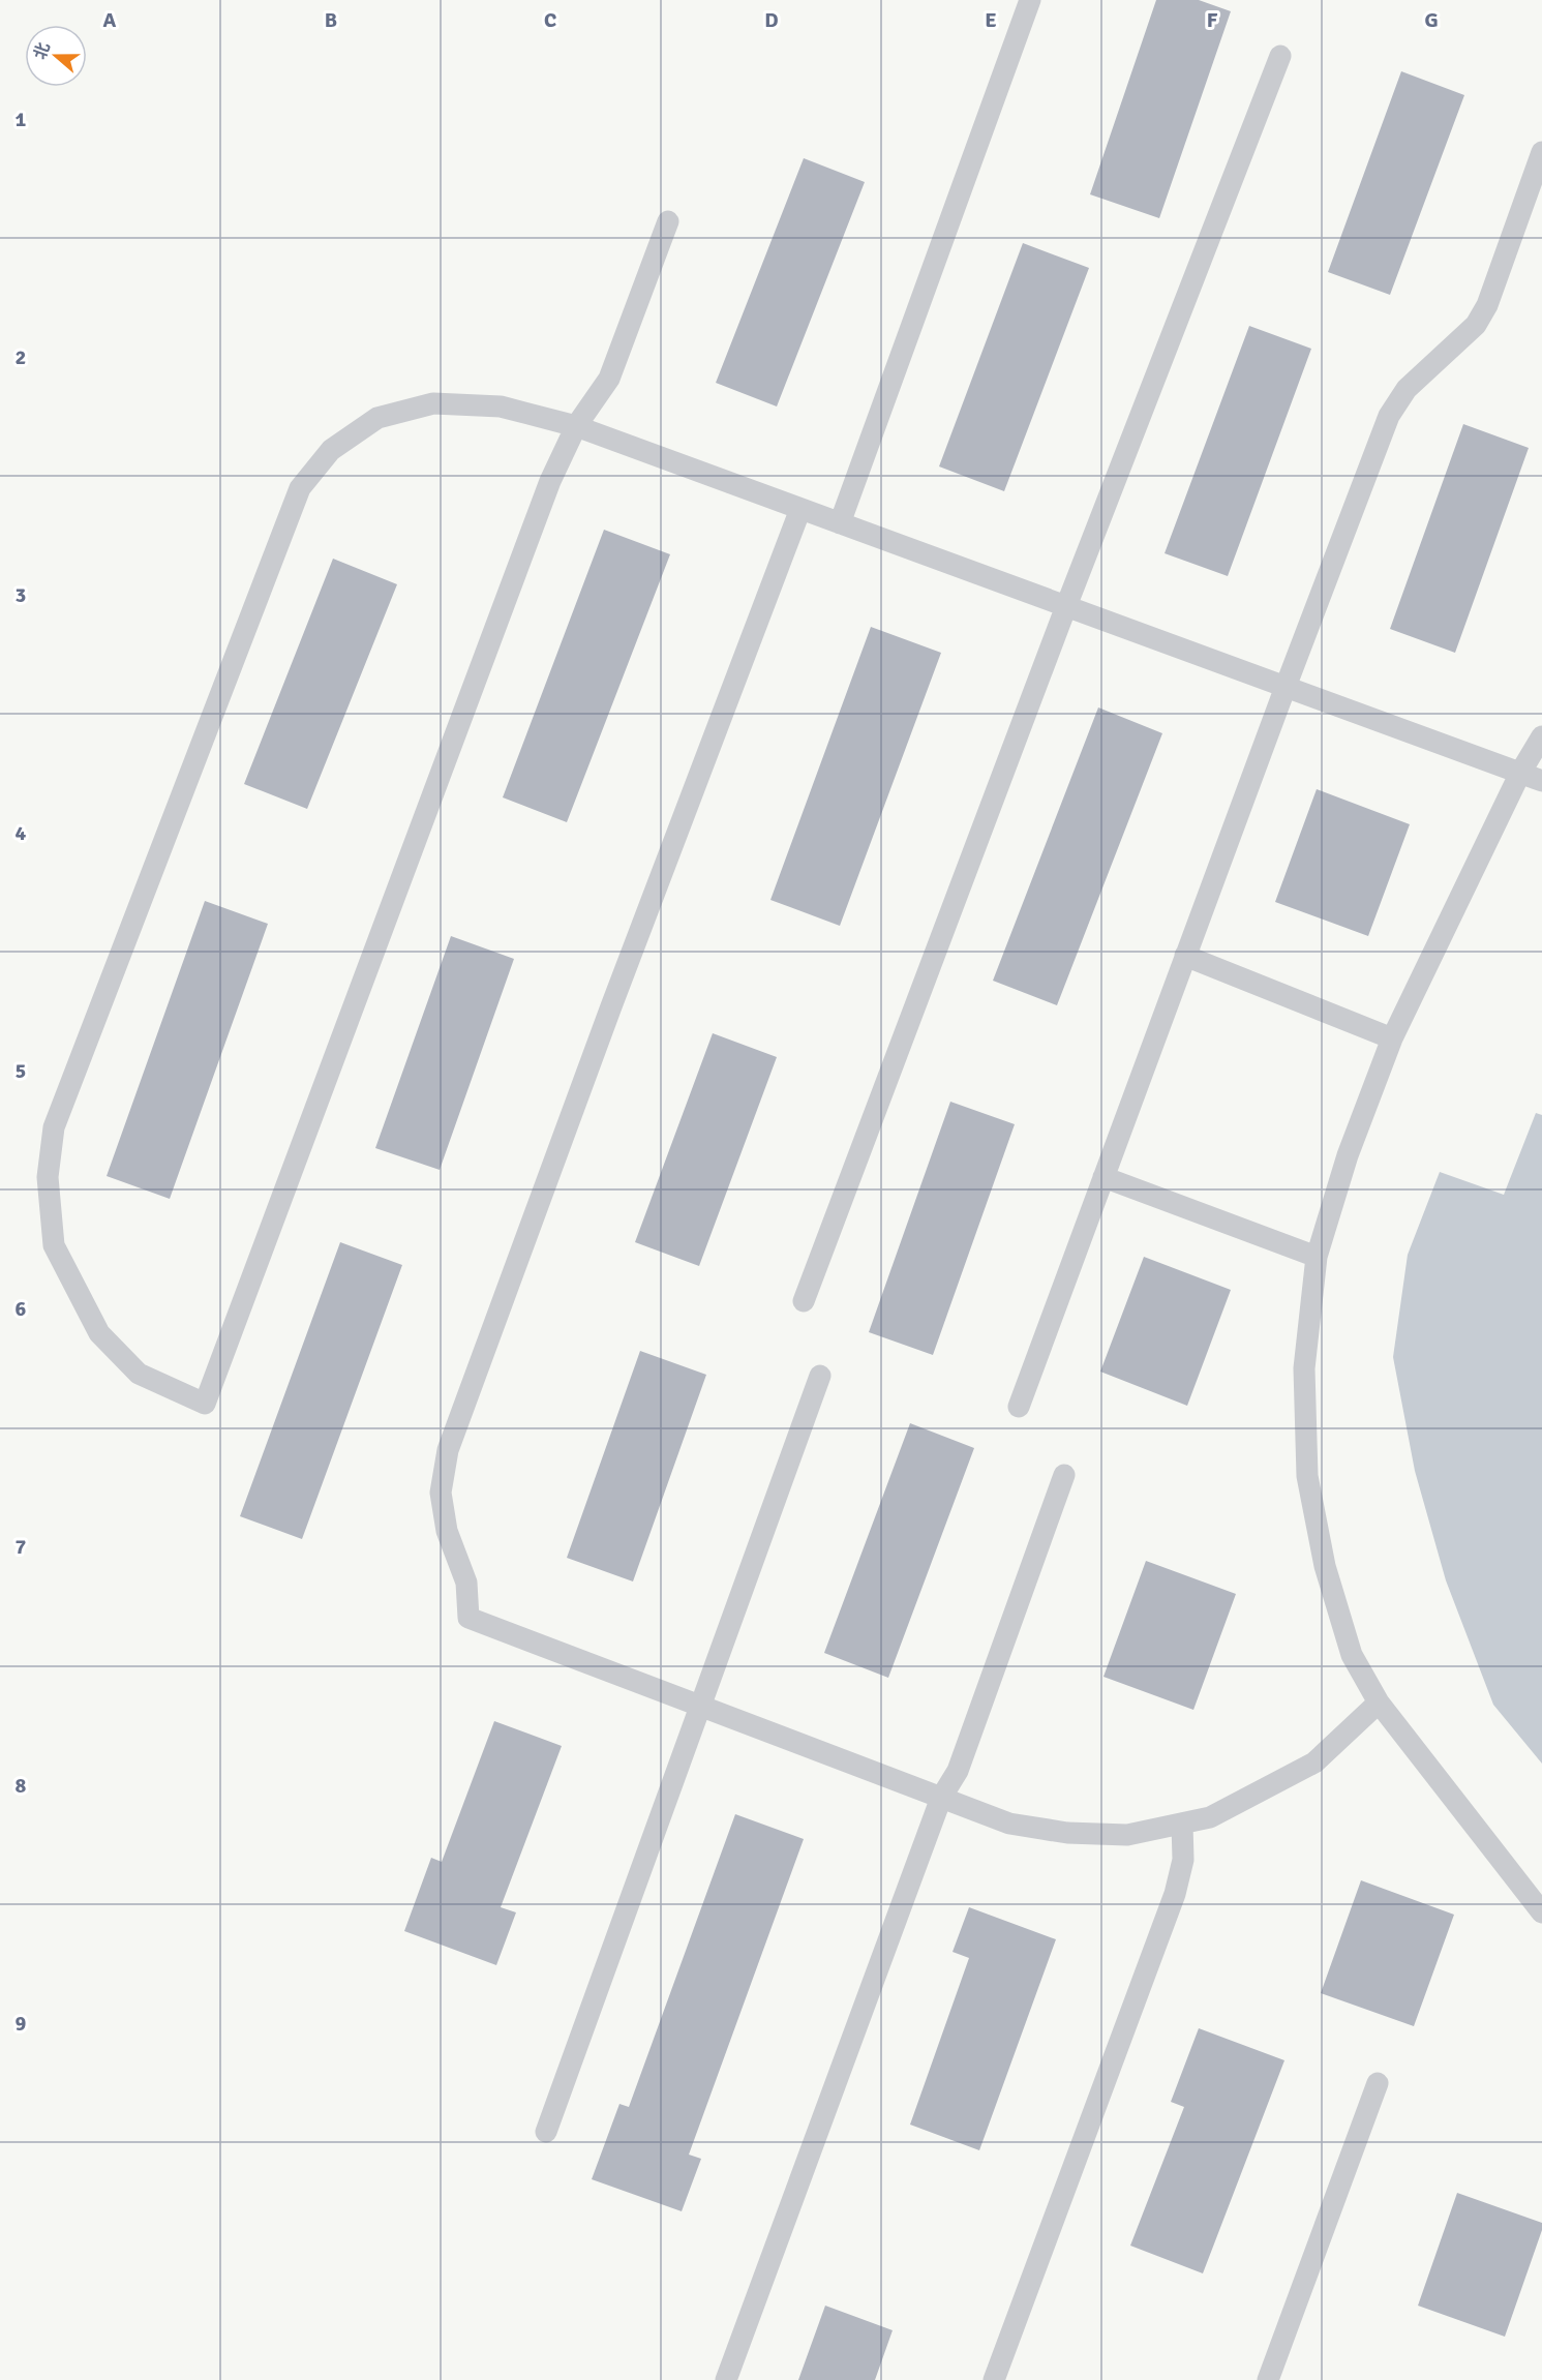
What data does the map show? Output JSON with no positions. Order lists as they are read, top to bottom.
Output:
{
  "north": "left",
  "grid": {
    "columns": [
      "A",
      "B",
      "C",
      "D",
      "E",
      "F",
      "G"
    ],
    "rows": [
      "1",
      "2",
      "3",
      "4",
      "5",
      "6",
      "7",
      "8",
      "9"
    ]
  }
}
